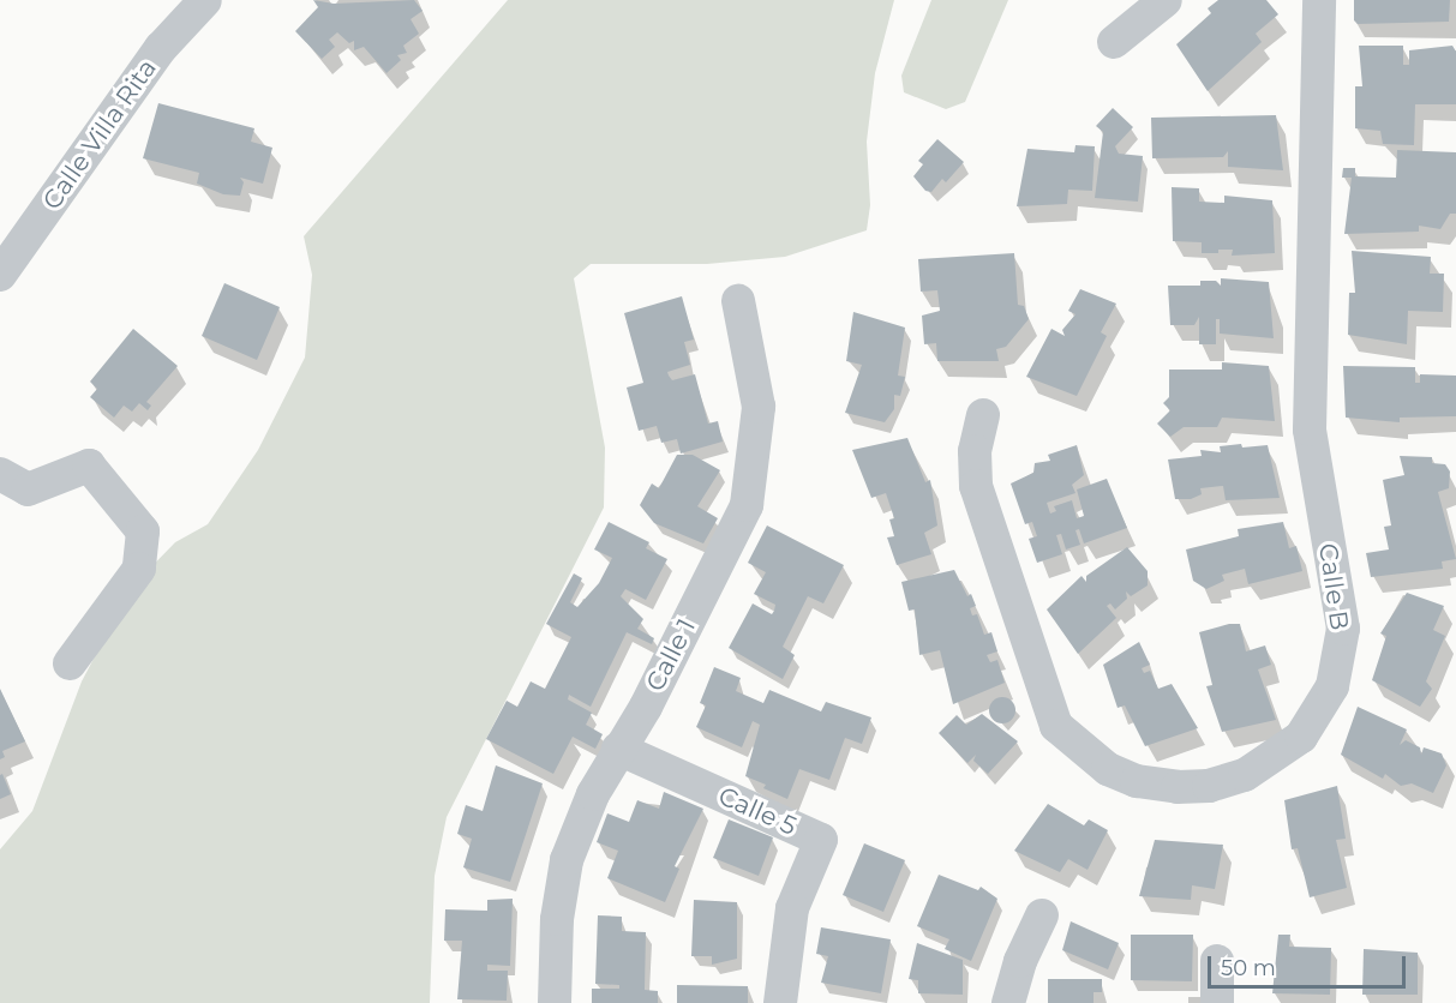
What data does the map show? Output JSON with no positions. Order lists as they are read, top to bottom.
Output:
{
  "streets": {
    "street": [
      "Calle Villa Rita",
      "Calle B",
      "Calle 1",
      "Calle 5"
    ]
  },
  "crossings": [
    ["Calle 1", "Calle 5"]
  ],
  "scale_bar": "50 m"
}
